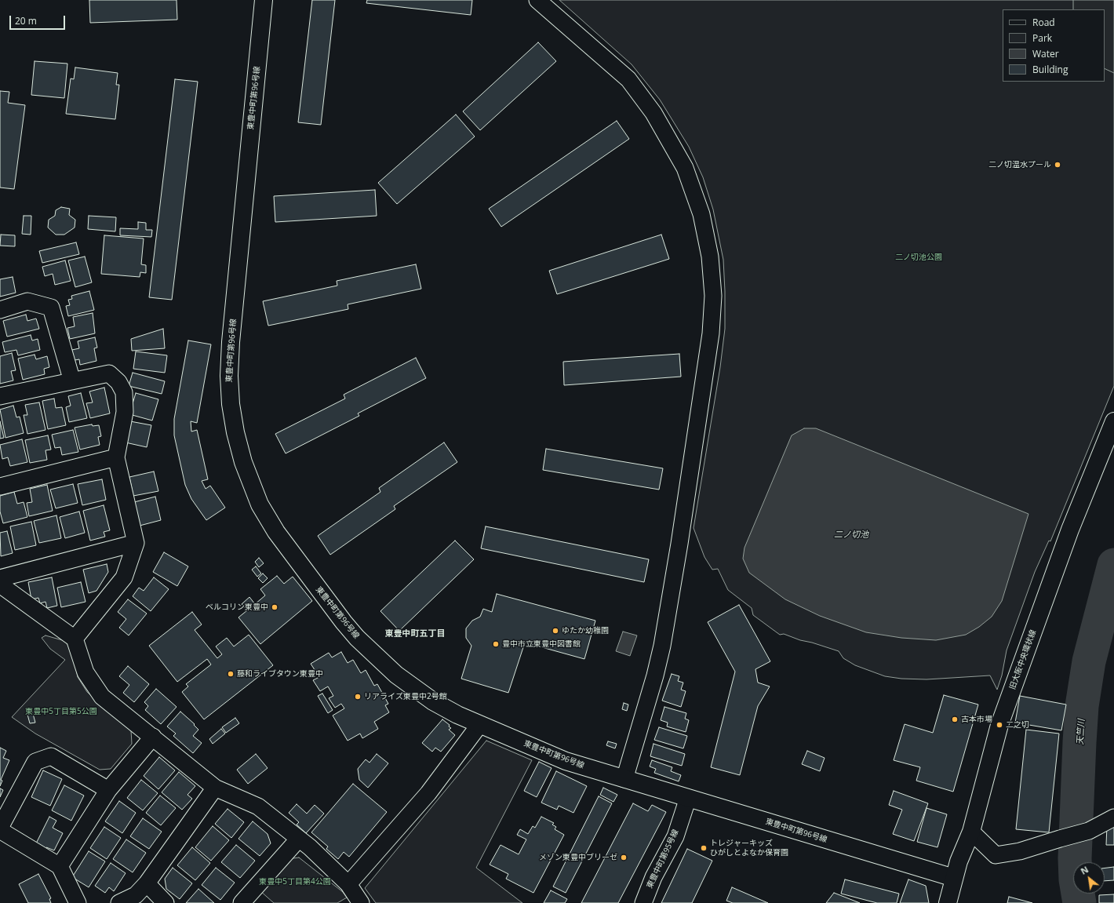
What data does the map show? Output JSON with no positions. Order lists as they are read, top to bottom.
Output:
{
  "streets": {
    "street": ["東豊中町第96号線", "旧大阪中央環状線", "東豊中町第95号線"]
  },
  "crossings": [
    ["東豊中町第96号線", "旧大阪中央環状線"],
    ["東豊中町第96号線", "東豊中町第95号線"]
  ],
  "districts": ["東豊中町五丁目"],
  "water": ["二ノ切池", "天竺川"],
  "parks": ["二ノ切池公園", "東豊中5丁目第5公園", "東豊中5丁目第4公園"],
  "places": [
    "二ノ切温水プール",
    "ベルコリン東豊中",
    "ゆたか幼稚園",
    "豊中市立東豊中図書館",
    "藤和ライブタウン東豊中",
    "リアライズ東豊中2号館",
    "古本市場",
    "二之切",
    "トレジャーキッズ ひがしとよなか保育園",
    "メゾン東豊中ブリーゼ"
  ],
  "legend": [
    "Road",
    "Park",
    "Water",
    "Building"
  ],
  "scale_bar": "20 m",
  "north": "top left"
}
